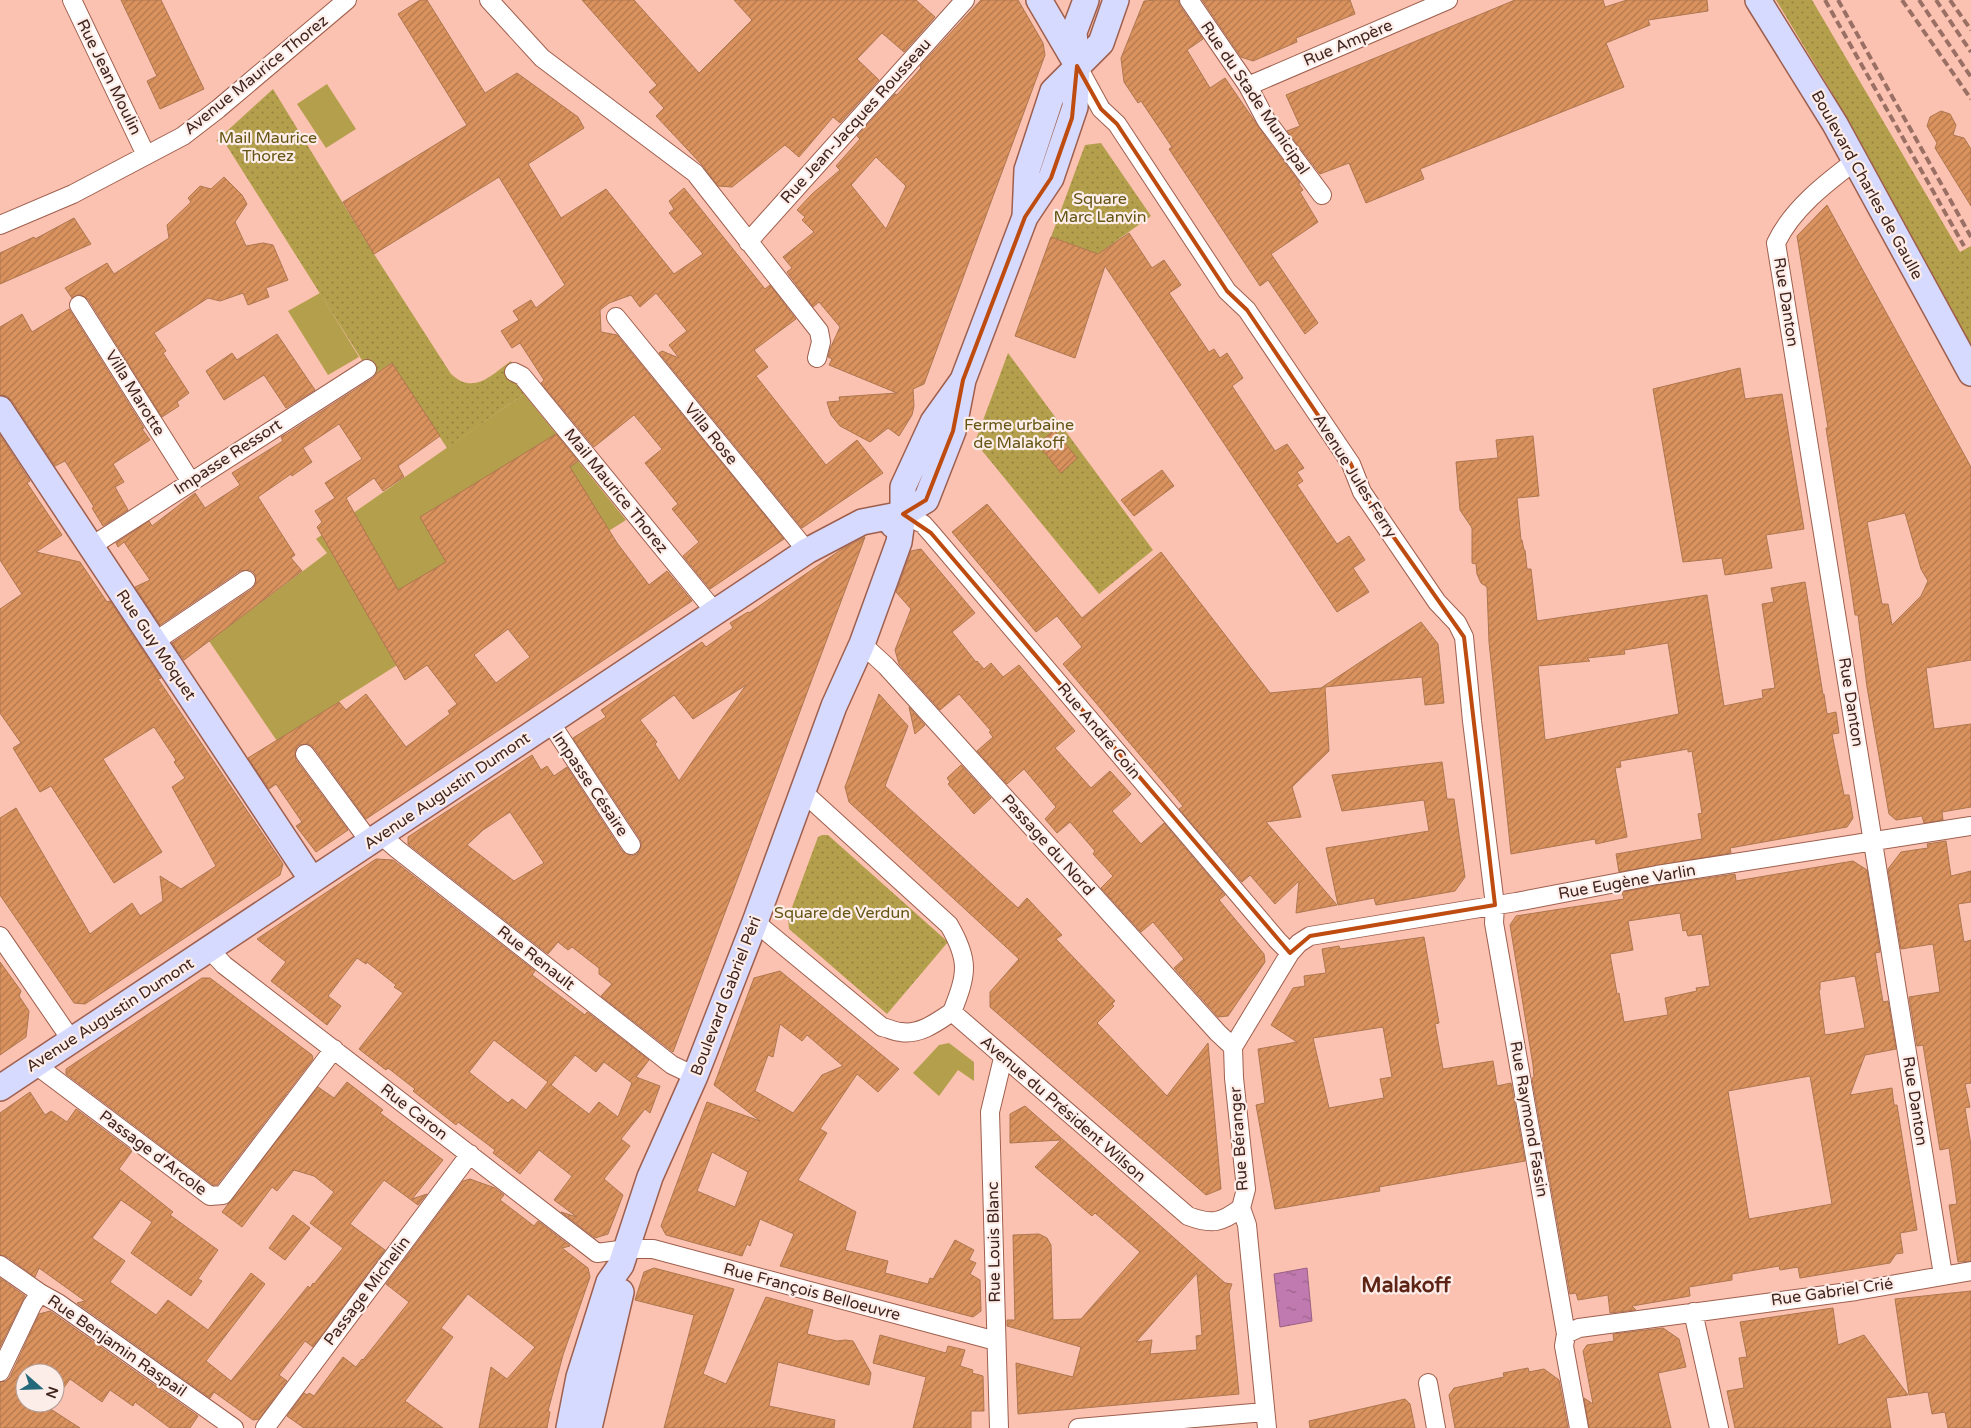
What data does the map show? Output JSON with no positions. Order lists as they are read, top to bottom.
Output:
{
  "streets": {
    "main road": [
      "Boulevard Charles de Gaulle",
      "Rue Guy Môquet",
      "Avenue Augustin Dumont",
      "Boulevard Gabriel Péri"
    ],
    "street": [
      "Rue Ampère",
      "Avenue Maurice Thorez",
      "Rue Jean Moulin",
      "Rue du Stade Municipal",
      "Rue Jean-Jacques Rousseau",
      "Rue Danton",
      "Villa Marotte",
      "Villa Rose",
      "Impasse Ressort",
      "Avenue Jules Ferry",
      "Mail Maurice Thorez",
      "Rue André Coin",
      "Impasse Césaire",
      "Passage du Nord",
      "Rue Eugène Varlin",
      "Rue Renault",
      "Avenue du Président Wilson",
      "Rue Caron",
      "Rue Raymond Fassin",
      "Rue Béranger",
      "Passage d'Arcole",
      "Rue Louis Blanc",
      "Passage Michelin",
      "Rue François Belloeuvre",
      "Rue Gabriel Crié",
      "Rue Benjamin Raspail"
    ]
  },
  "crossings": [
    ["Rue Ampère", "Rue du Stade Municipal"],
    ["Avenue Maurice Thorez", "Rue Jean Moulin"],
    ["Boulevard Charles de Gaulle", "Rue Danton"],
    ["Rue Danton", "Rue Eugène Varlin"],
    ["Rue Danton", "Rue Gabriel Crié"],
    ["Villa Marotte", "Impasse Ressort"],
    ["Villa Rose", "Avenue Augustin Dumont"],
    ["Impasse Ressort", "Rue Guy Môquet"],
    ["Avenue Jules Ferry", "Rue Eugène Varlin"],
    ["Avenue Jules Ferry", "Rue Raymond Fassin"],
    ["Mail Maurice Thorez", "Avenue Augustin Dumont"],
    ["Rue Guy Môquet", "Avenue Augustin Dumont"],
    ["Rue André Coin", "Avenue Augustin Dumont"],
    ["Rue André Coin", "Rue Eugène Varlin"],
    ["Rue André Coin", "Boulevard Gabriel Péri"],
    ["Impasse Césaire", "Avenue Augustin Dumont"],
    ["Avenue Augustin Dumont", "Rue Renault"],
    ["Avenue Augustin Dumont", "Boulevard Gabriel Péri"],
    ["Avenue Augustin Dumont", "Rue Caron"],
    ["Avenue Augustin Dumont", "Passage d'Arcole"],
    ["Passage du Nord", "Boulevard Gabriel Péri"],
    ["Passage du Nord", "Rue Béranger"],
    ["Rue Eugène Varlin", "Rue Raymond Fassin"],
    ["Rue Renault", "Boulevard Gabriel Péri"],
    ["Boulevard Gabriel Péri", "Rue Caron"],
    ["Boulevard Gabriel Péri", "Rue François Belloeuvre"],
    ["Avenue du Président Wilson", "Rue Béranger"],
    ["Avenue du Président Wilson", "Rue Louis Blanc"],
    ["Rue Caron", "Passage d'Arcole"],
    ["Rue Caron", "Passage Michelin"],
    ["Rue Caron", "Rue François Belloeuvre"],
    ["Rue Louis Blanc", "Rue François Belloeuvre"]
  ],
  "districts": ["Malakoff"],
  "parks": [
    "Mail Maurice Thorez",
    "Square Marc Lanvin",
    "Ferme urbaine de Malakoff",
    "Square de Verdun"
  ],
  "north": "right"
}
